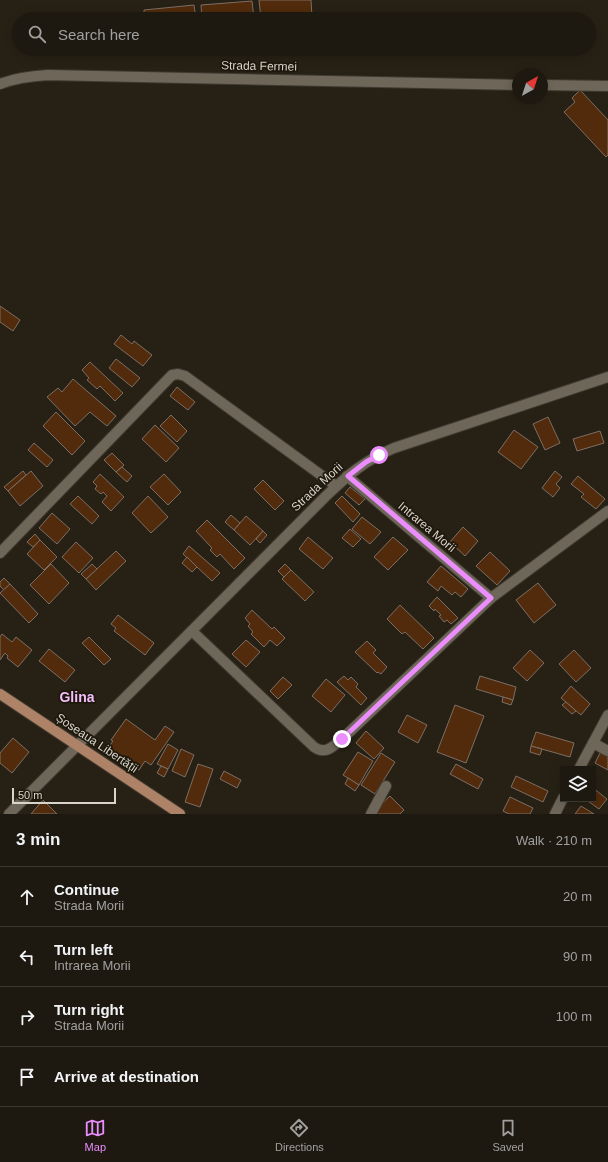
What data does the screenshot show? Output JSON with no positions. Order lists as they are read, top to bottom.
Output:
{
  "streets": {
    "main road": ["Șoseaua Libertății"],
    "street": ["Strada Fermei", "Strada Morii", "Intrarea Morii"]
  },
  "crossings": [
    ["Strada Morii", "Intrarea Morii"],
    ["Strada Morii", "Șoseaua Libertății"]
  ],
  "districts": ["Glina"],
  "scale_bar": "50 m",
  "north": "top right",
  "page": {
    "search": "Search here",
    "scale": "50 m",
    "heading": ["3 min", "Walk · 210 m"],
    "list": [
      ["Continue", "Strada Morii", "20 m"],
      ["Turn left", "Intrarea Morii", "90 m"],
      ["Turn right", "Strada Morii", "100 m"],
      "Arrive at destination"
    ],
    "nav": ["Map", "Directions", "Saved"]
  }
}
